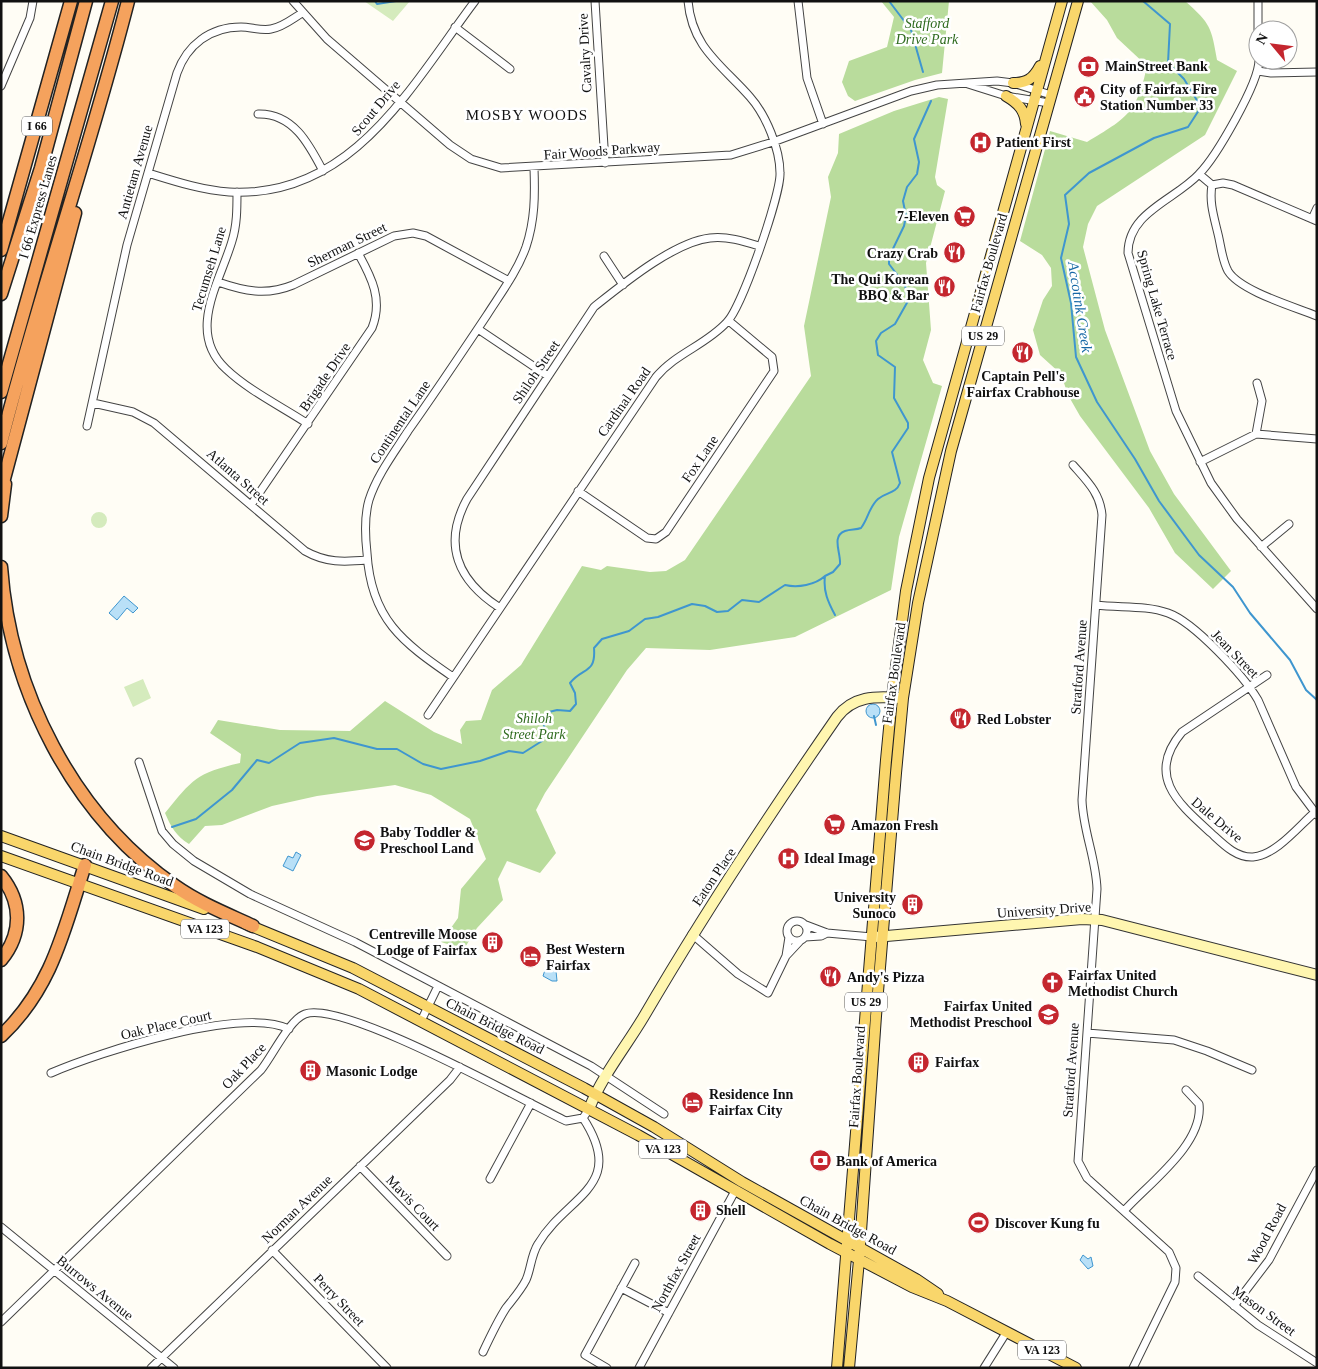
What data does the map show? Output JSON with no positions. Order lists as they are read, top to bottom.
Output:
{
  "streets": {
    "highway": ["I 66", "I 66 Express Lanes"],
    "main road": [
      "Fairfax Boulevard",
      "US 29",
      "Chain Bridge Road",
      "VA 123"
    ],
    "street": [
      "Cavalry Drive",
      "Scout Drive",
      "Fair Woods Parkway",
      "Antietam Avenue",
      "Sherman Street",
      "Tecumseh Lane",
      "Spring Lake Terrace",
      "Shiloh Street",
      "Brigade Drive",
      "Cardinal Road",
      "Continental Lane",
      "Fox Lane",
      "Atlanta Street",
      "Jean Street",
      "Stratford Avenue",
      "Dale Drive",
      "Eaton Place",
      "University Drive",
      "Oak Place Court",
      "Oak Place",
      "Mavis Court",
      "Norman Avenue",
      "Wood Road",
      "Northfax Street",
      "Burrows Avenue",
      "Perry Street",
      "Mason Street"
    ]
  },
  "crossings": [
    ["Cavalry Drive", "Fair Woods Parkway"],
    ["Scout Drive", "Fair Woods Parkway"],
    ["Scout Drive", "Antietam Avenue"],
    ["Scout Drive", "Tecumseh Lane"],
    ["Fair Woods Parkway", "Antietam Avenue"],
    ["Fair Woods Parkway", "Fairfax Boulevard"],
    ["Fair Woods Parkway", "Cardinal Road"],
    ["Fair Woods Parkway", "Continental Lane"],
    ["Antietam Avenue", "Atlanta Street"],
    ["Sherman Street", "Tecumseh Lane"],
    ["Sherman Street", "Brigade Drive"],
    ["Sherman Street", "Continental Lane"],
    ["Fairfax Boulevard", "Chain Bridge Road"],
    ["Fairfax Boulevard", "Eaton Place"],
    ["Fairfax Boulevard", "University Drive"],
    ["Tecumseh Lane", "Brigade Drive"],
    ["Shiloh Street", "Cardinal Road"],
    ["Brigade Drive", "Atlanta Street"],
    ["Cardinal Road", "Continental Lane"],
    ["Cardinal Road", "Fox Lane"],
    ["Continental Lane", "Atlanta Street"],
    ["Jean Street", "Stratford Avenue"],
    ["Jean Street", "Dale Drive"],
    ["Stratford Avenue", "University Drive"],
    ["Chain Bridge Road", "Eaton Place"],
    ["Chain Bridge Road", "Oak Place"],
    ["Chain Bridge Road", "Northfax Street"],
    ["Eaton Place", "Oak Place"],
    ["Oak Place Court", "Oak Place"],
    ["Oak Place", "Norman Avenue"],
    ["Oak Place", "Burrows Avenue"],
    ["Mavis Court", "Norman Avenue"],
    ["Norman Avenue", "Burrows Avenue"],
    ["Norman Avenue", "Perry Street"],
    ["Wood Road", "Mason Street"]
  ],
  "districts": ["MOSBY WOODS"],
  "water": ["Accotink Creek"],
  "parks": ["Stafford Drive Park", "Shiloh Street Park"],
  "places": {
    "bank": ["MainStreet Bank", "Bank of America"],
    "public building": ["City of Fairfax Fire Station Number 33"],
    "hospital": ["Patient First", "Ideal Image"],
    "supermarket": ["7-Eleven", "Amazon Fresh"],
    "restaurant": [
      "Crazy Crab",
      "The Qui Korean BBQ & Bar",
      "Captain Pell's Fairfax Crabhouse",
      "Red Lobster",
      "Andy's Pizza"
    ],
    "school or university": ["Baby Toddler & Preschool Land", "Fairfax United Methodist Preschool"],
    "building": [
      "University Sunoco",
      "Centreville Moose Lodge of Fairfax",
      "Fairfax",
      "Masonic Lodge",
      "Shell"
    ],
    "hotel": ["Best Western Fairfax", "Residence Inn Fairfax City"],
    "church": ["Fairfax United Methodist Church"],
    "sports": ["Discover Kung fu"]
  },
  "north": "top left"
}
